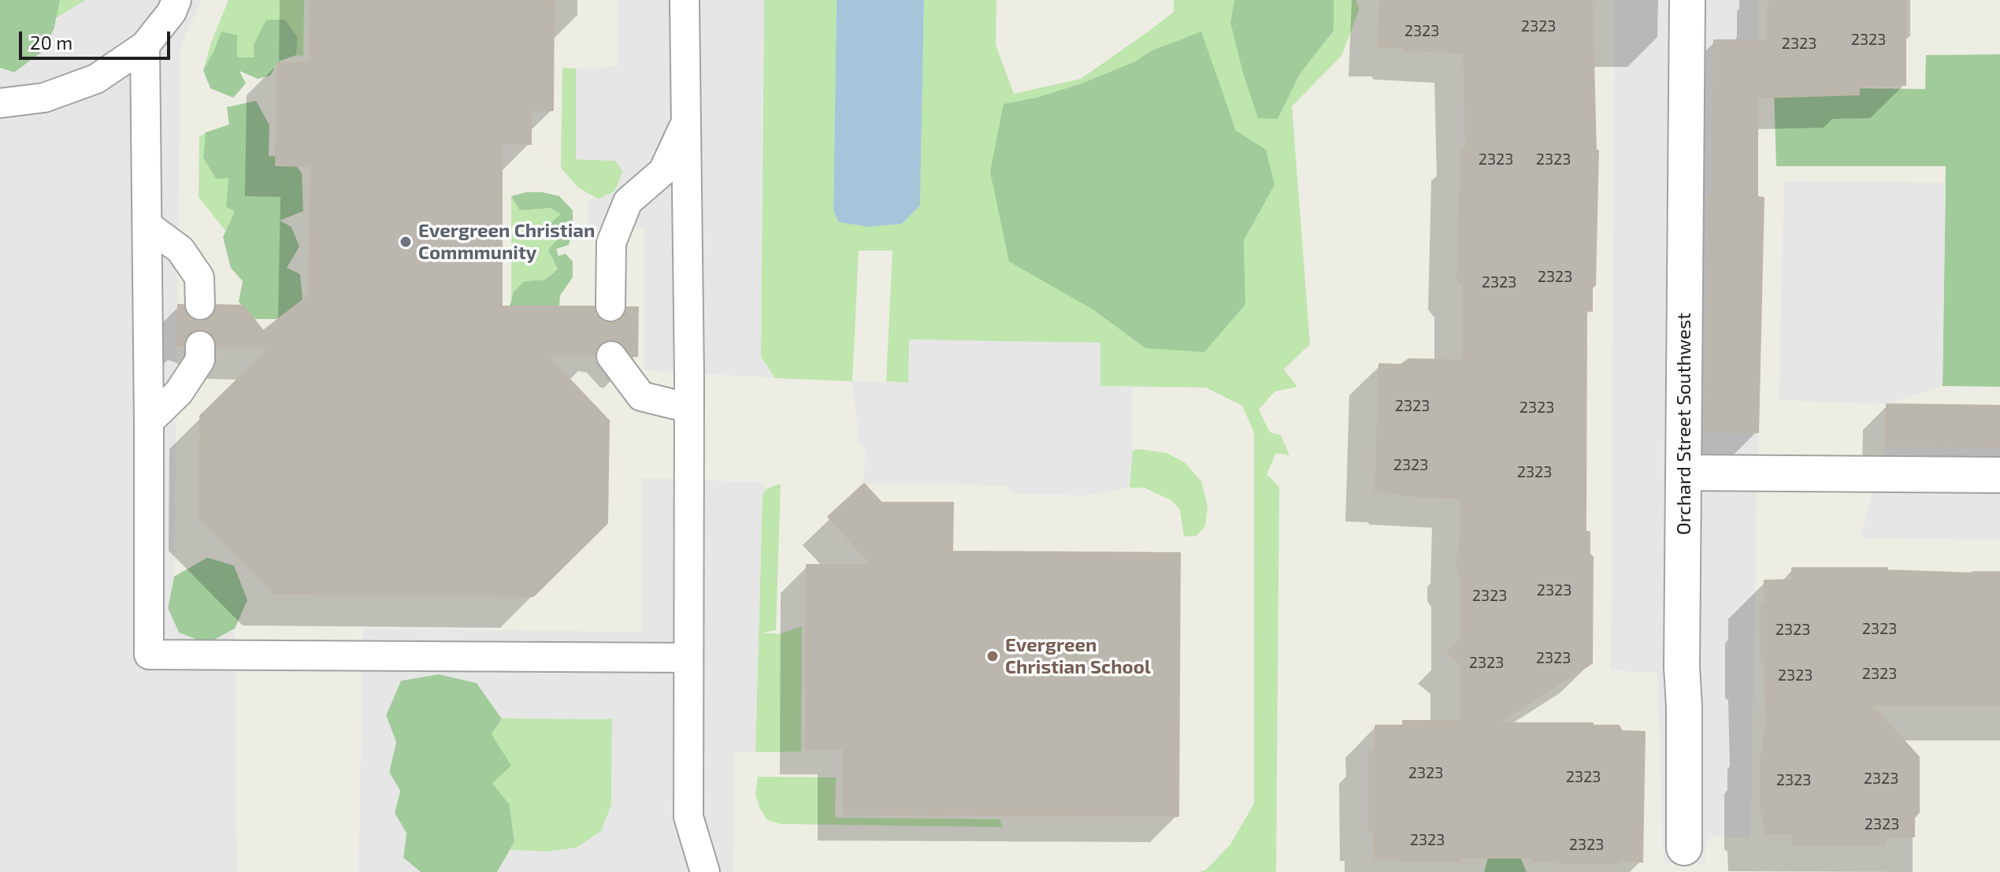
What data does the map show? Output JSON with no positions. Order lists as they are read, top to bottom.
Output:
{
  "streets": {
    "street": ["Orchard Street Southwest"]
  },
  "places": ["Evergreen Christian Commmunity", "Evergreen Christian School"],
  "house_numbers": [
    "2323",
    "2323",
    "2323",
    "2323",
    "2323",
    "2323",
    "2323",
    "2323",
    "2323",
    "2323",
    "2323",
    "2323",
    "2323",
    "2323",
    "2323",
    "2323",
    "2323",
    "2323",
    "2323",
    "2323",
    "2323",
    "2323",
    "2323",
    "2323",
    "2323",
    "2323",
    "2323"
  ],
  "scale_bar": "20 m"
}
